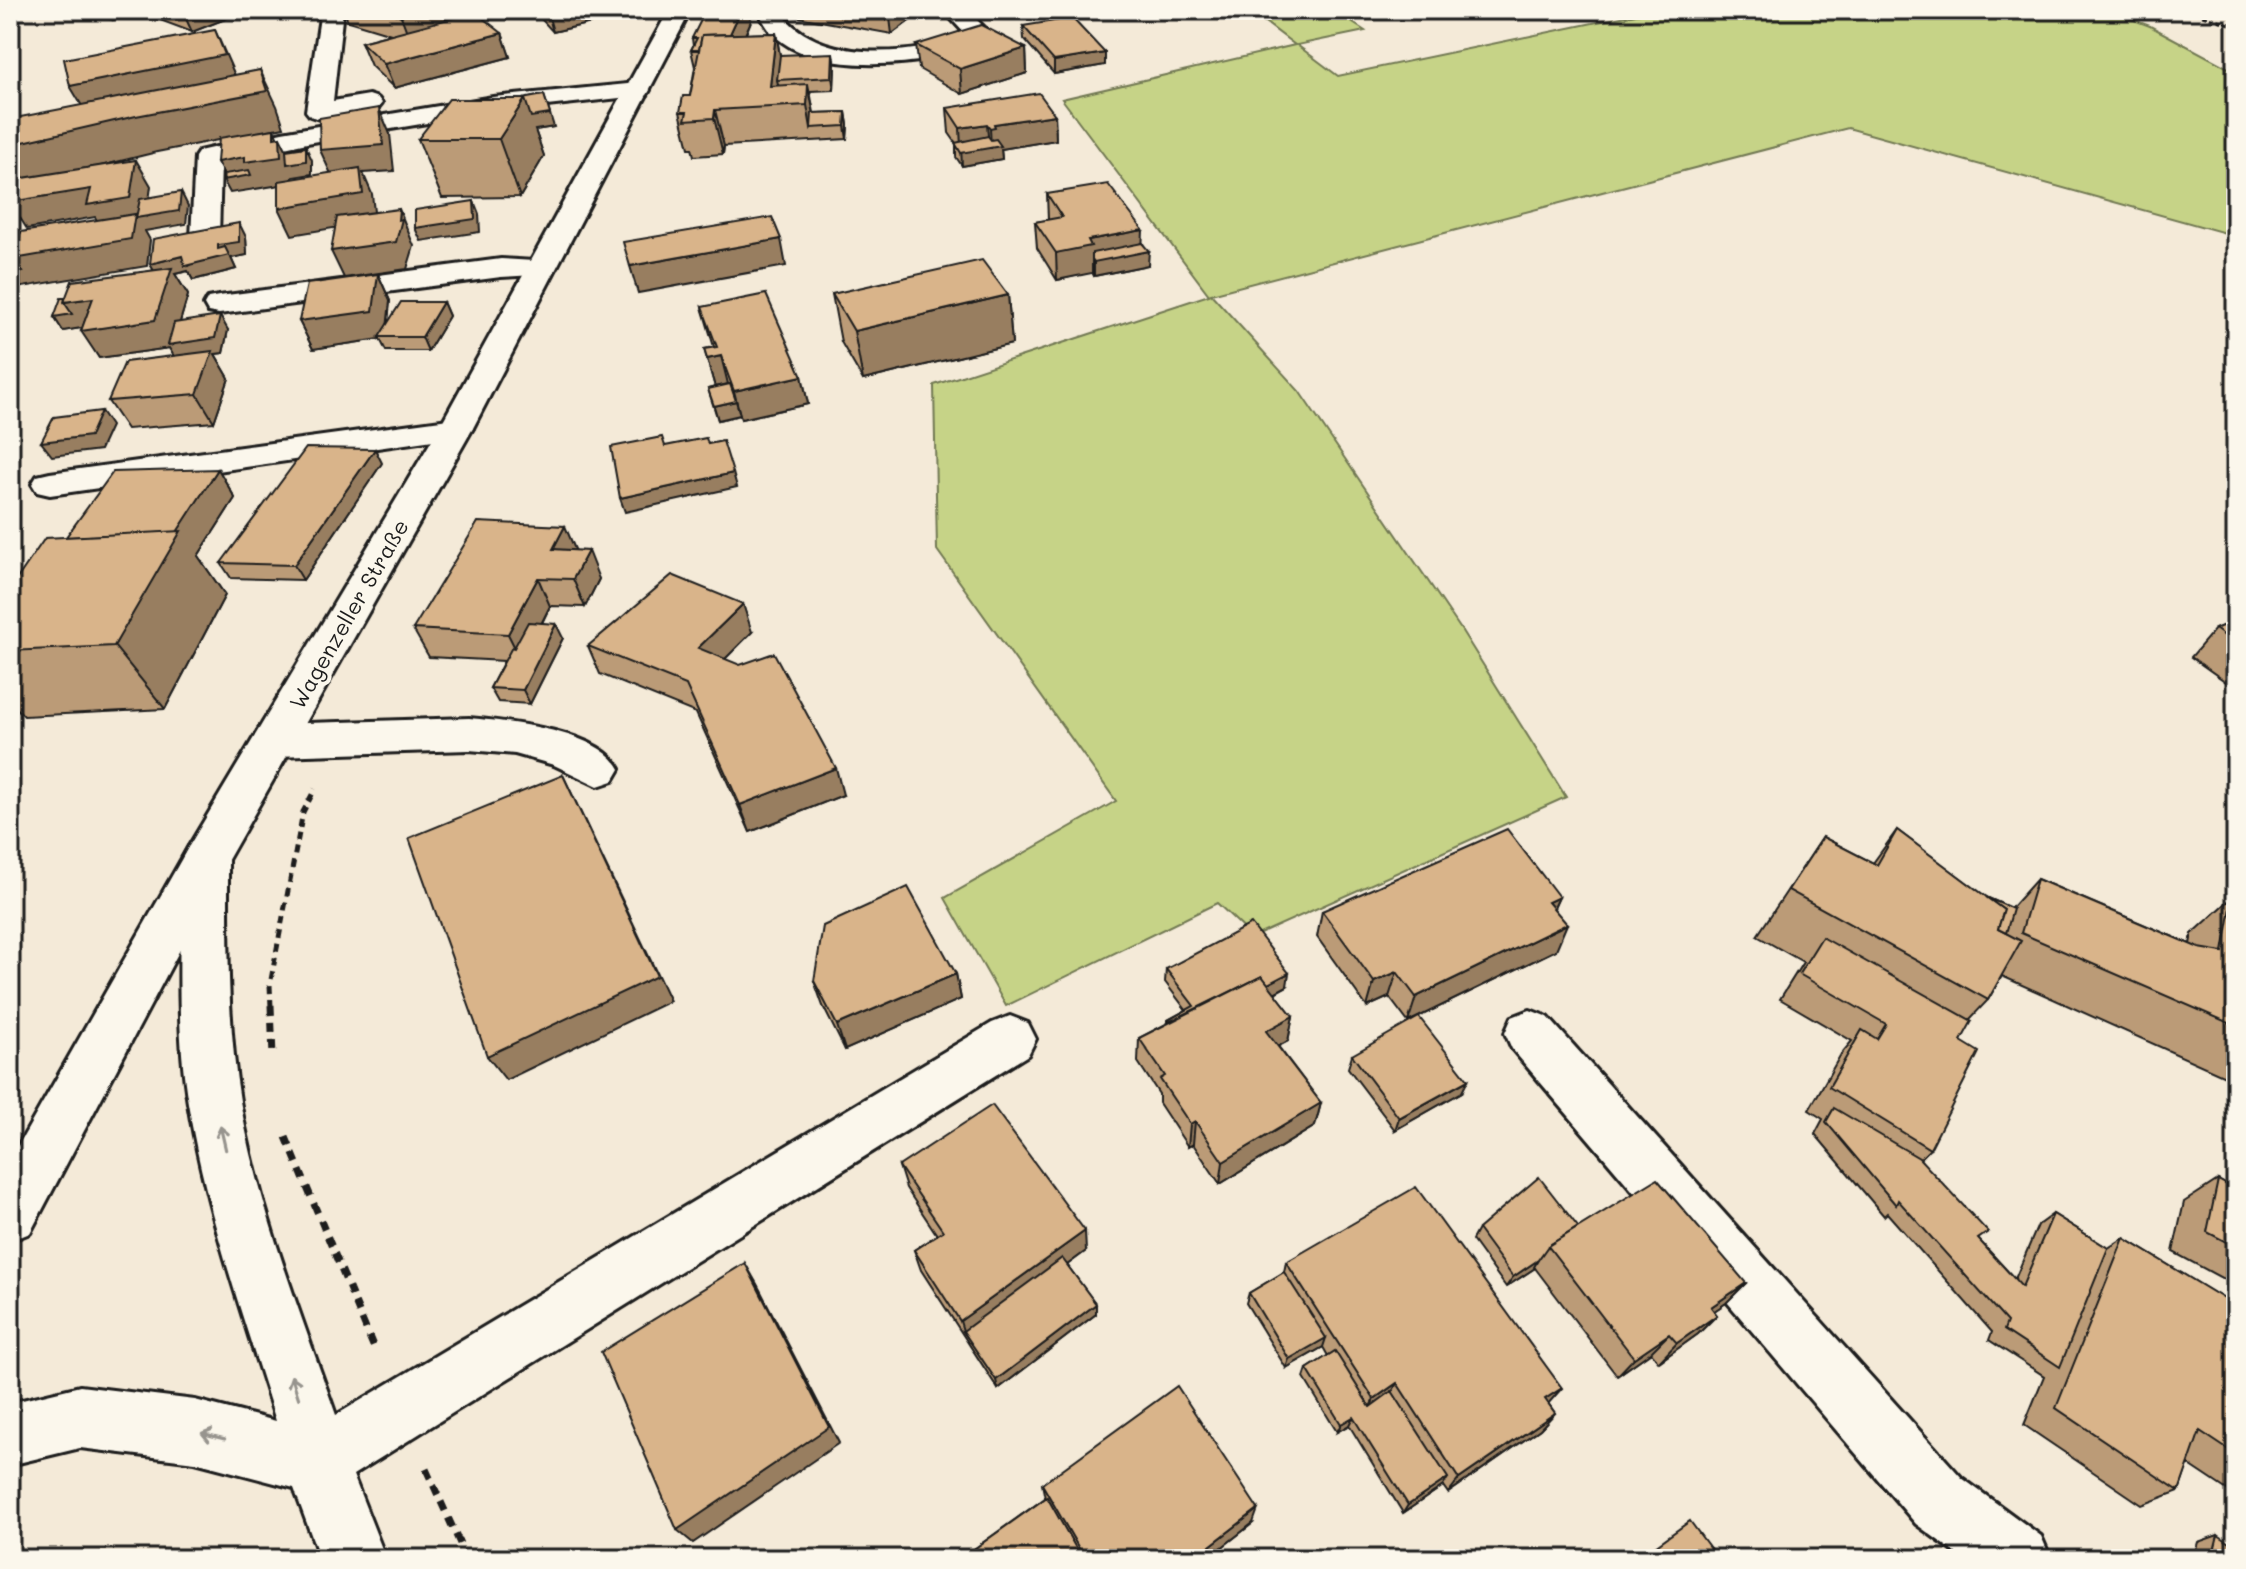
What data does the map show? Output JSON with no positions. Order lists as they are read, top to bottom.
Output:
{
  "streets": {
    "main road": ["Wagenzeller Straße"]
  }
}
